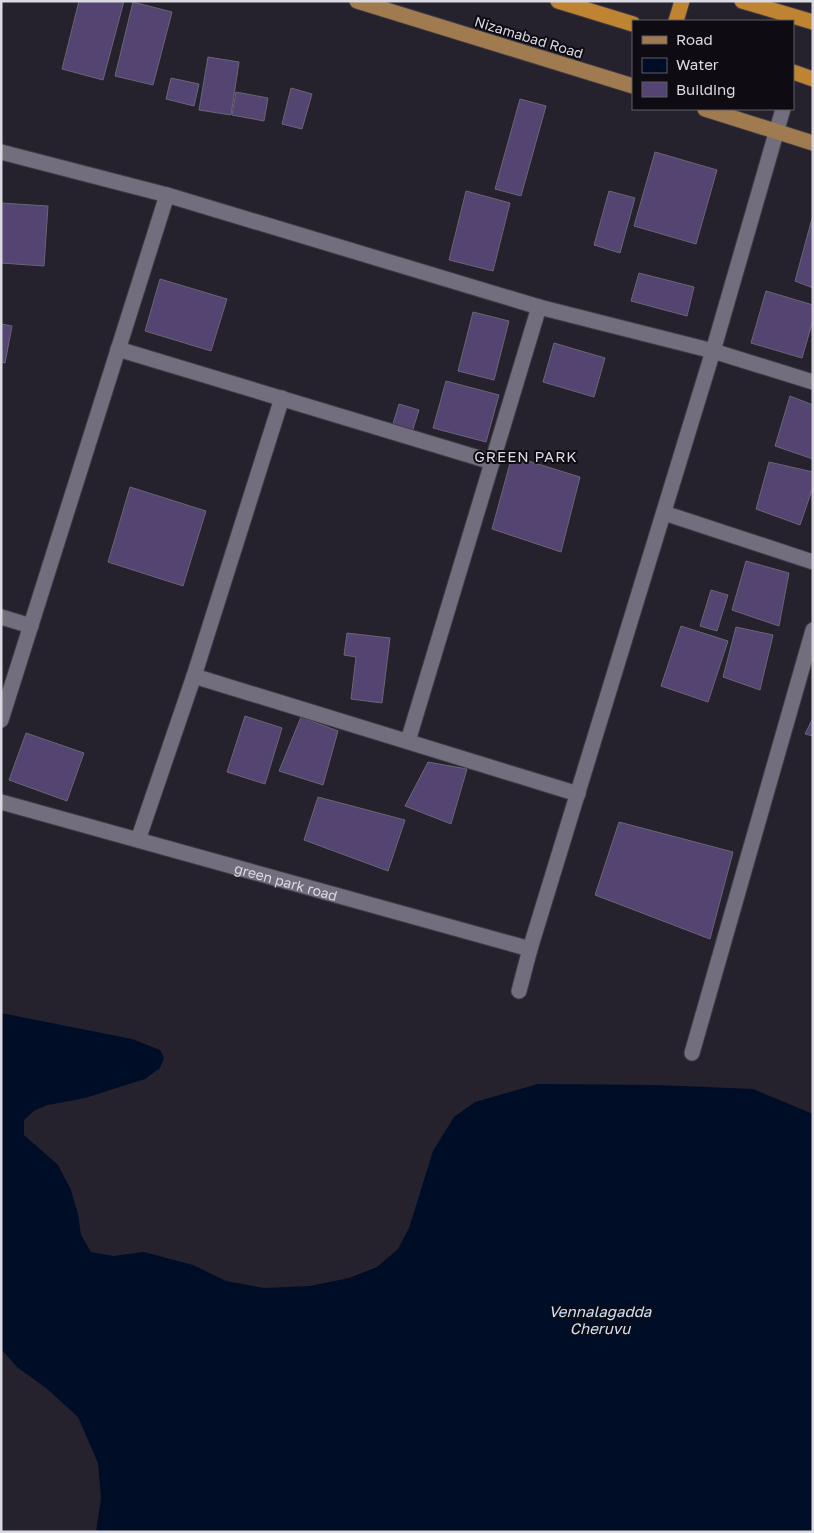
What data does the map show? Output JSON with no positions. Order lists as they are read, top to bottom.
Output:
{
  "streets": {
    "main road": ["Nizamabad Road"],
    "street": ["green park road"]
  },
  "districts": ["GREEN PARK"],
  "water": ["Vennalagadda Cheruvu"],
  "legend": ["Road", "Water", "Building"]
}
